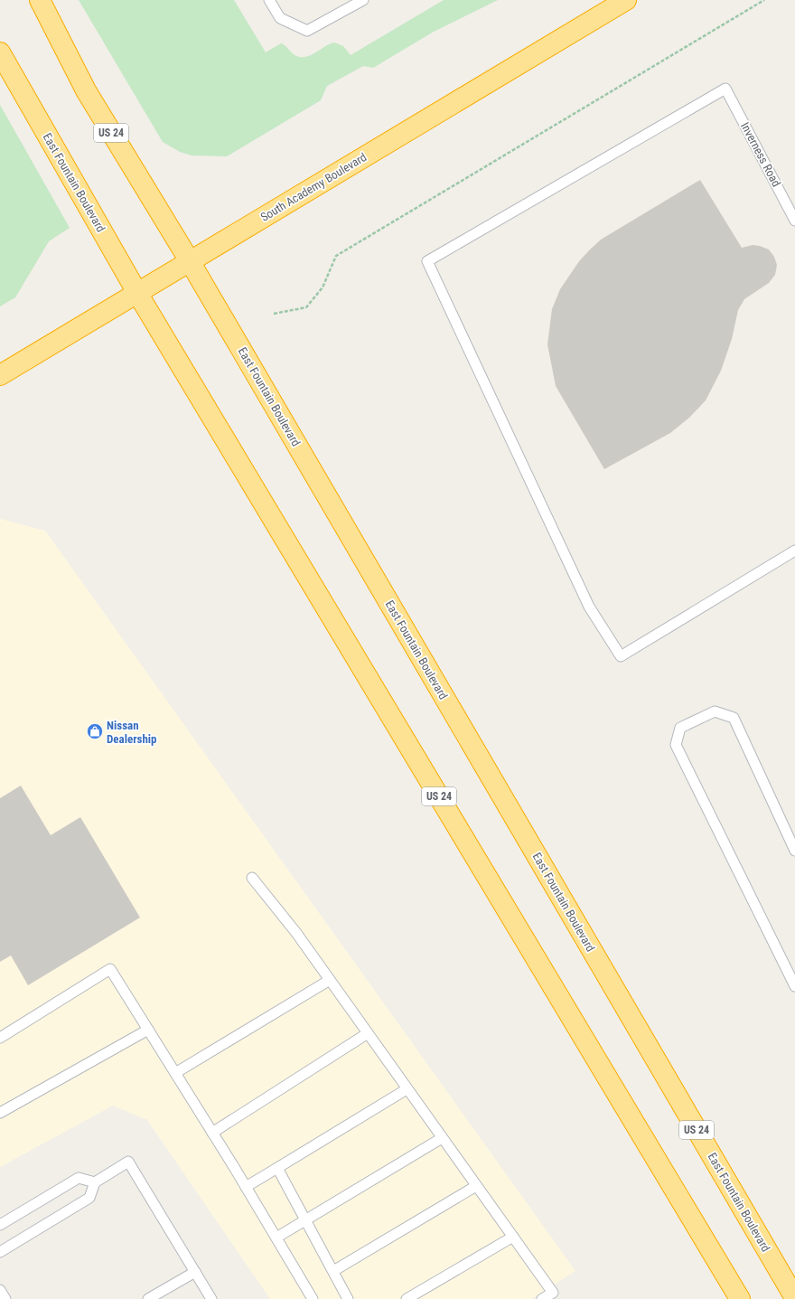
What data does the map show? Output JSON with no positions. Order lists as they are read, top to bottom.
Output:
{
  "streets": {
    "highway": ["US 24", "East Fountain Boulevard", "South Academy Boulevard"],
    "lane": ["Inverness Road"]
  },
  "crossings": [
    ["East Fountain Boulevard", "South Academy Boulevard"]
  ],
  "places": {
    "shop": ["Nissan Dealership"]
  }
}
